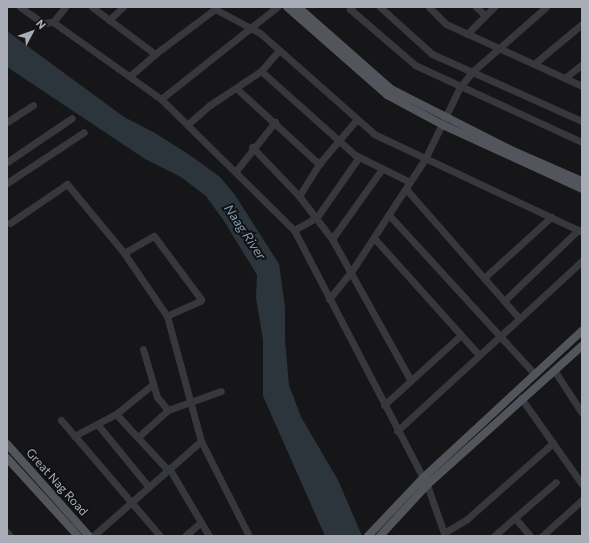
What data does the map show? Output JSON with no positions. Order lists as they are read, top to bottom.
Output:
{
  "streets": {
    "main road": ["Great Nag Road"]
  },
  "water": ["Naag River"],
  "north": "top right"
}
